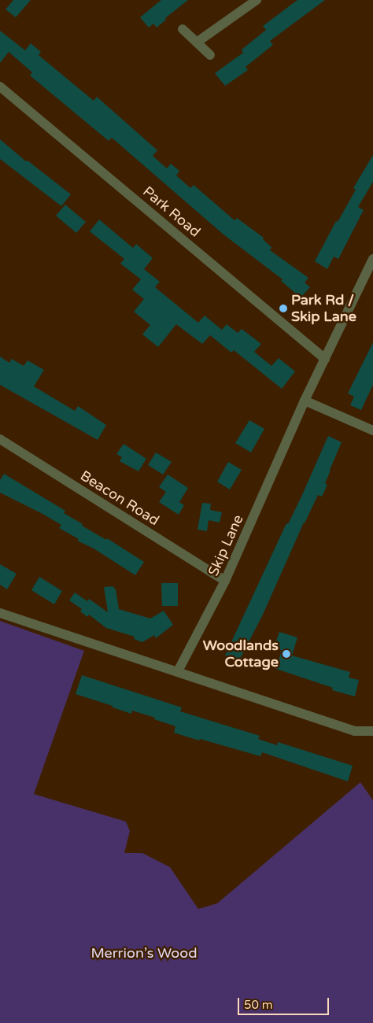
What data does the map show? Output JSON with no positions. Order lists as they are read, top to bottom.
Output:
{
  "streets": {
    "street": ["Park Road", "Beacon Road", "Skip Lane"]
  },
  "crossings": [
    ["Park Road", "Skip Lane"],
    ["Beacon Road", "Skip Lane"]
  ],
  "parks": ["Merrion’s Wood"],
  "places": ["Park Rd / Skip Lane", "Woodlands Cottage"],
  "scale_bar": "50 m"
}
